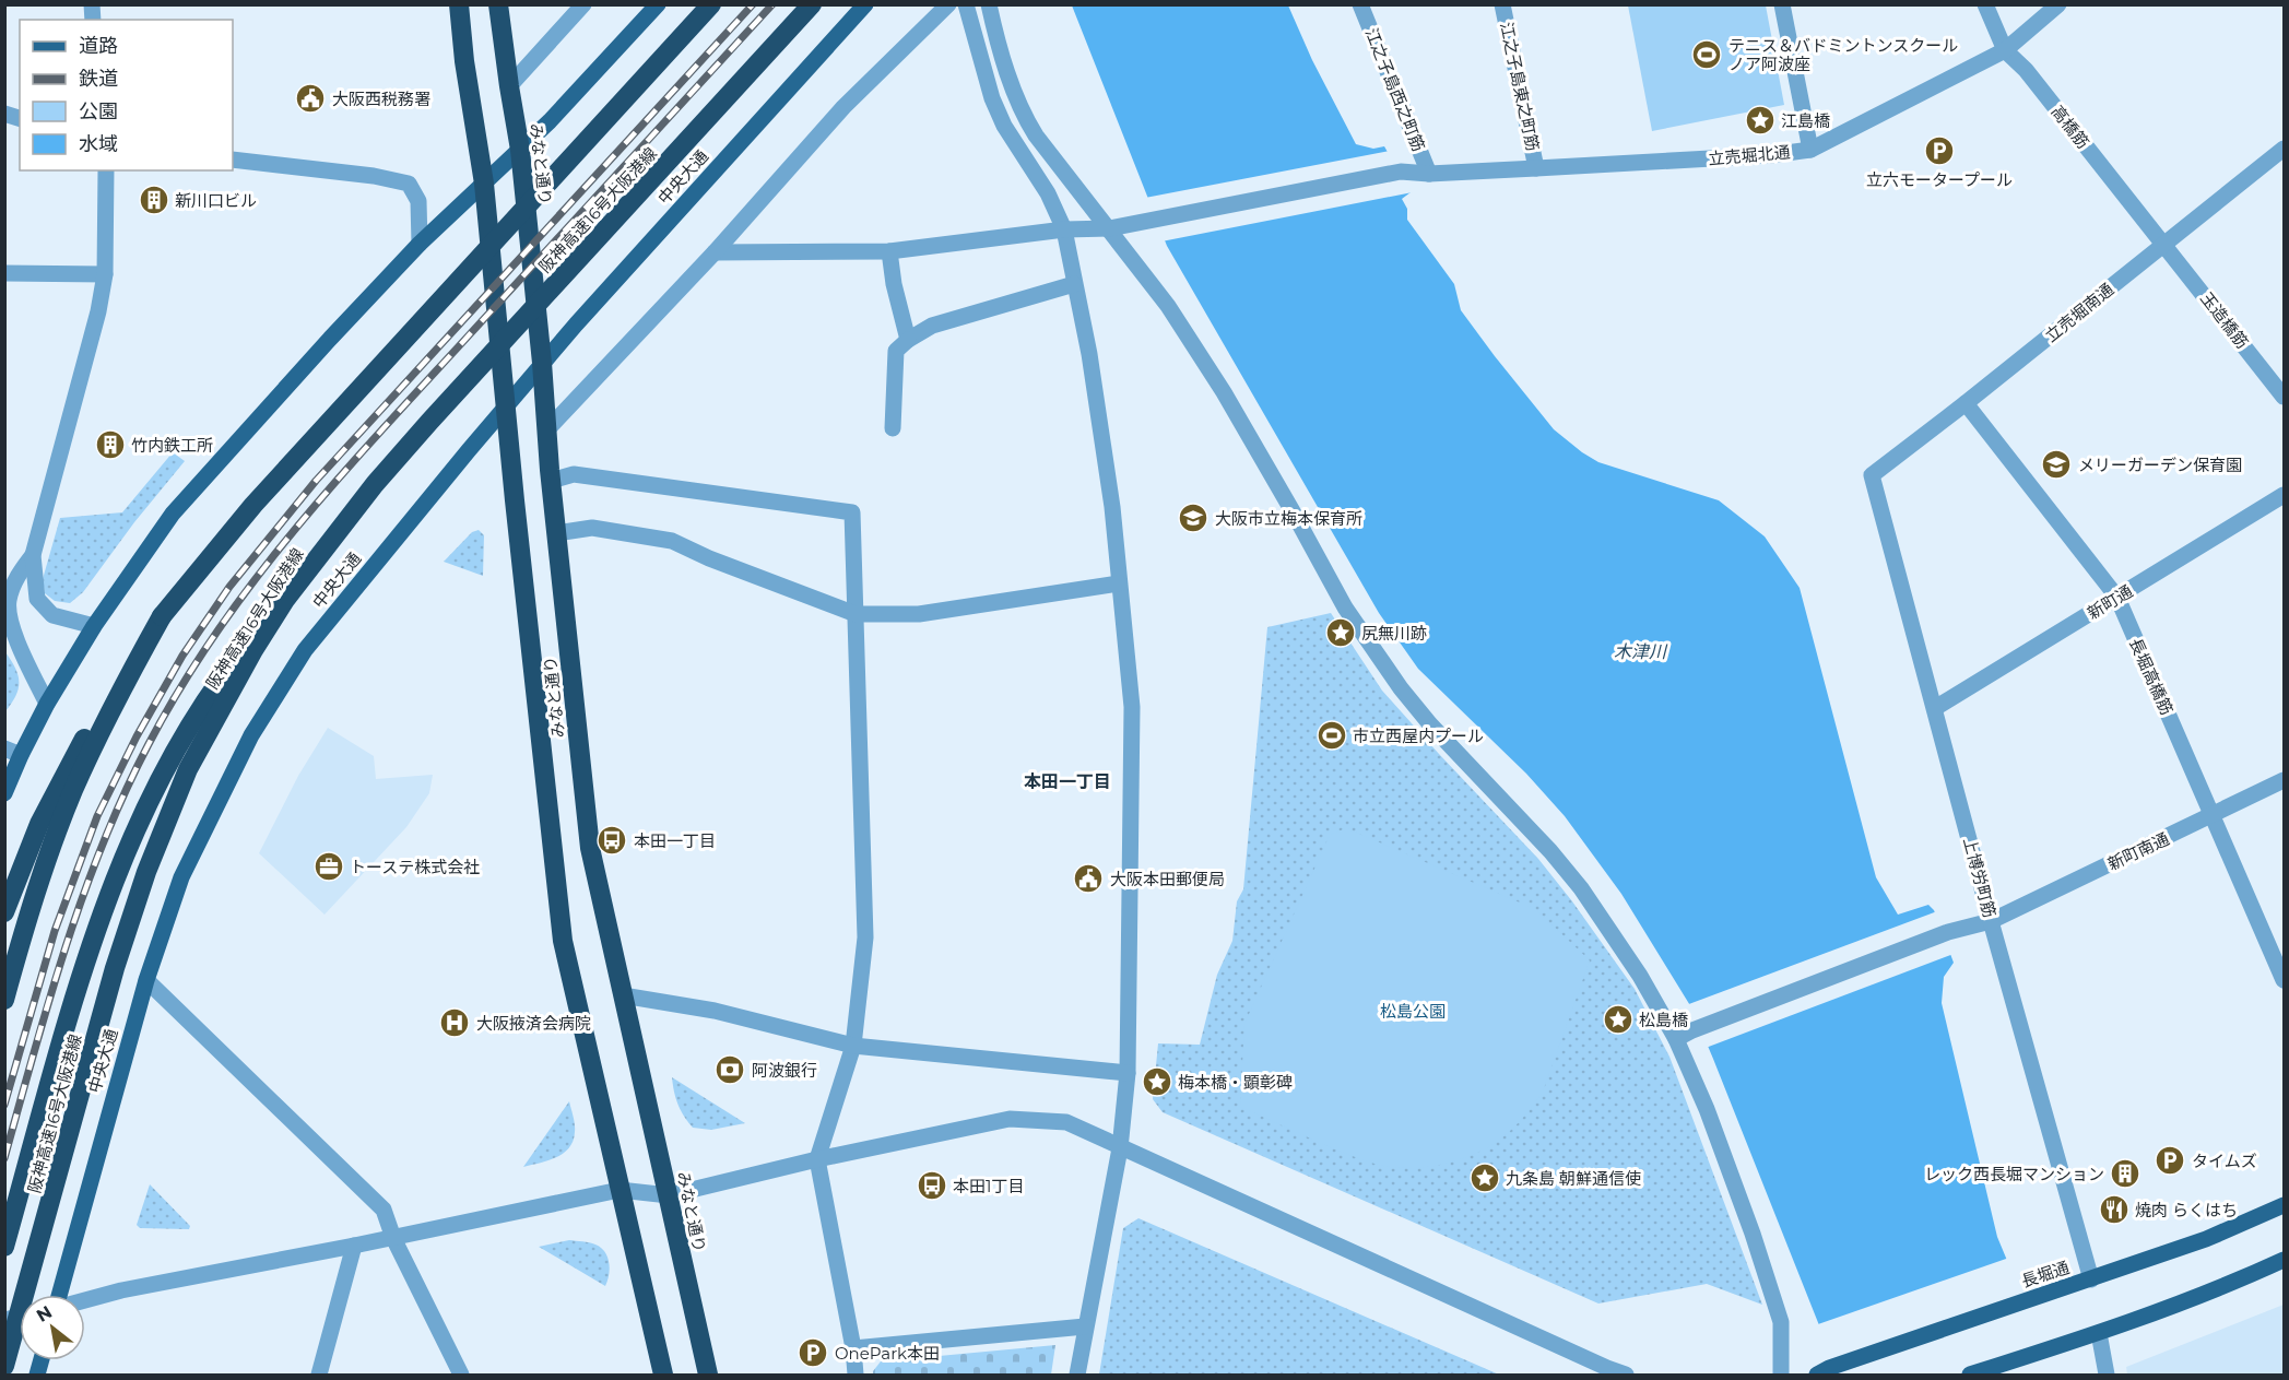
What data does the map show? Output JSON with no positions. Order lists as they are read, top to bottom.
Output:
{
  "streets": {
    "highway": ["みなと通り", "阪神高速16号大阪港線"],
    "main road": ["中央大通", "長堀通"],
    "street": [
      "江之子島東之町筋",
      "江之子島西之町筋",
      "高橋筋",
      "立売堀北通",
      "立売堀南通",
      "玉造橋筋",
      "新町通",
      "長堀高橋筋",
      "新町南通",
      "上博労町筋"
    ]
  },
  "crossings": [
    ["江之子島東之町筋", "立売堀北通"],
    ["江之子島西之町筋", "立売堀北通"],
    ["高橋筋", "立売堀北通"],
    ["高橋筋", "立売堀南通"],
    ["高橋筋", "玉造橋筋"],
    ["みなと通り", "中央大通"],
    ["立売堀南通", "玉造橋筋"],
    ["立売堀南通", "長堀高橋筋"],
    ["立売堀南通", "上博労町筋"],
    ["新町通", "長堀高橋筋"],
    ["新町通", "上博労町筋"],
    ["長堀高橋筋", "新町南通"],
    ["新町南通", "上博労町筋"],
    ["上博労町筋", "長堀通"]
  ],
  "districts": ["本田一丁目"],
  "water": ["木津川"],
  "parks": ["松島公園"],
  "places": {
    "sports": ["テニス＆バドミントンスクール ノア阿波座", "市立西屋内プール"],
    "public building": ["大阪西税務署", "大阪本田郵便局"],
    "place": [
      "江島橋",
      "尻無川跡",
      "松島橋",
      "梅本橋・顕彰碑",
      "九条島 朝鮮通信使"
    ],
    "parking": ["立六モータープール", "タイムズ", "OnePark本田"],
    "building": ["新川口ビル", "竹内鉄工所", "レック西長堀マンション"],
    "school or university": ["メリーガーデン保育園", "大阪市立梅本保育所"],
    "bus stop": ["本田一丁目", "本田1丁目"],
    "office": ["トーステ株式会社"],
    "hospital": ["大阪掖済会病院"],
    "bank": ["阿波銀行"],
    "restaurant": ["焼肉 らくはち"]
  },
  "legend": [
    "道路",
    "鉄道",
    "公園",
    "水域"
  ],
  "north": "top left"
}
